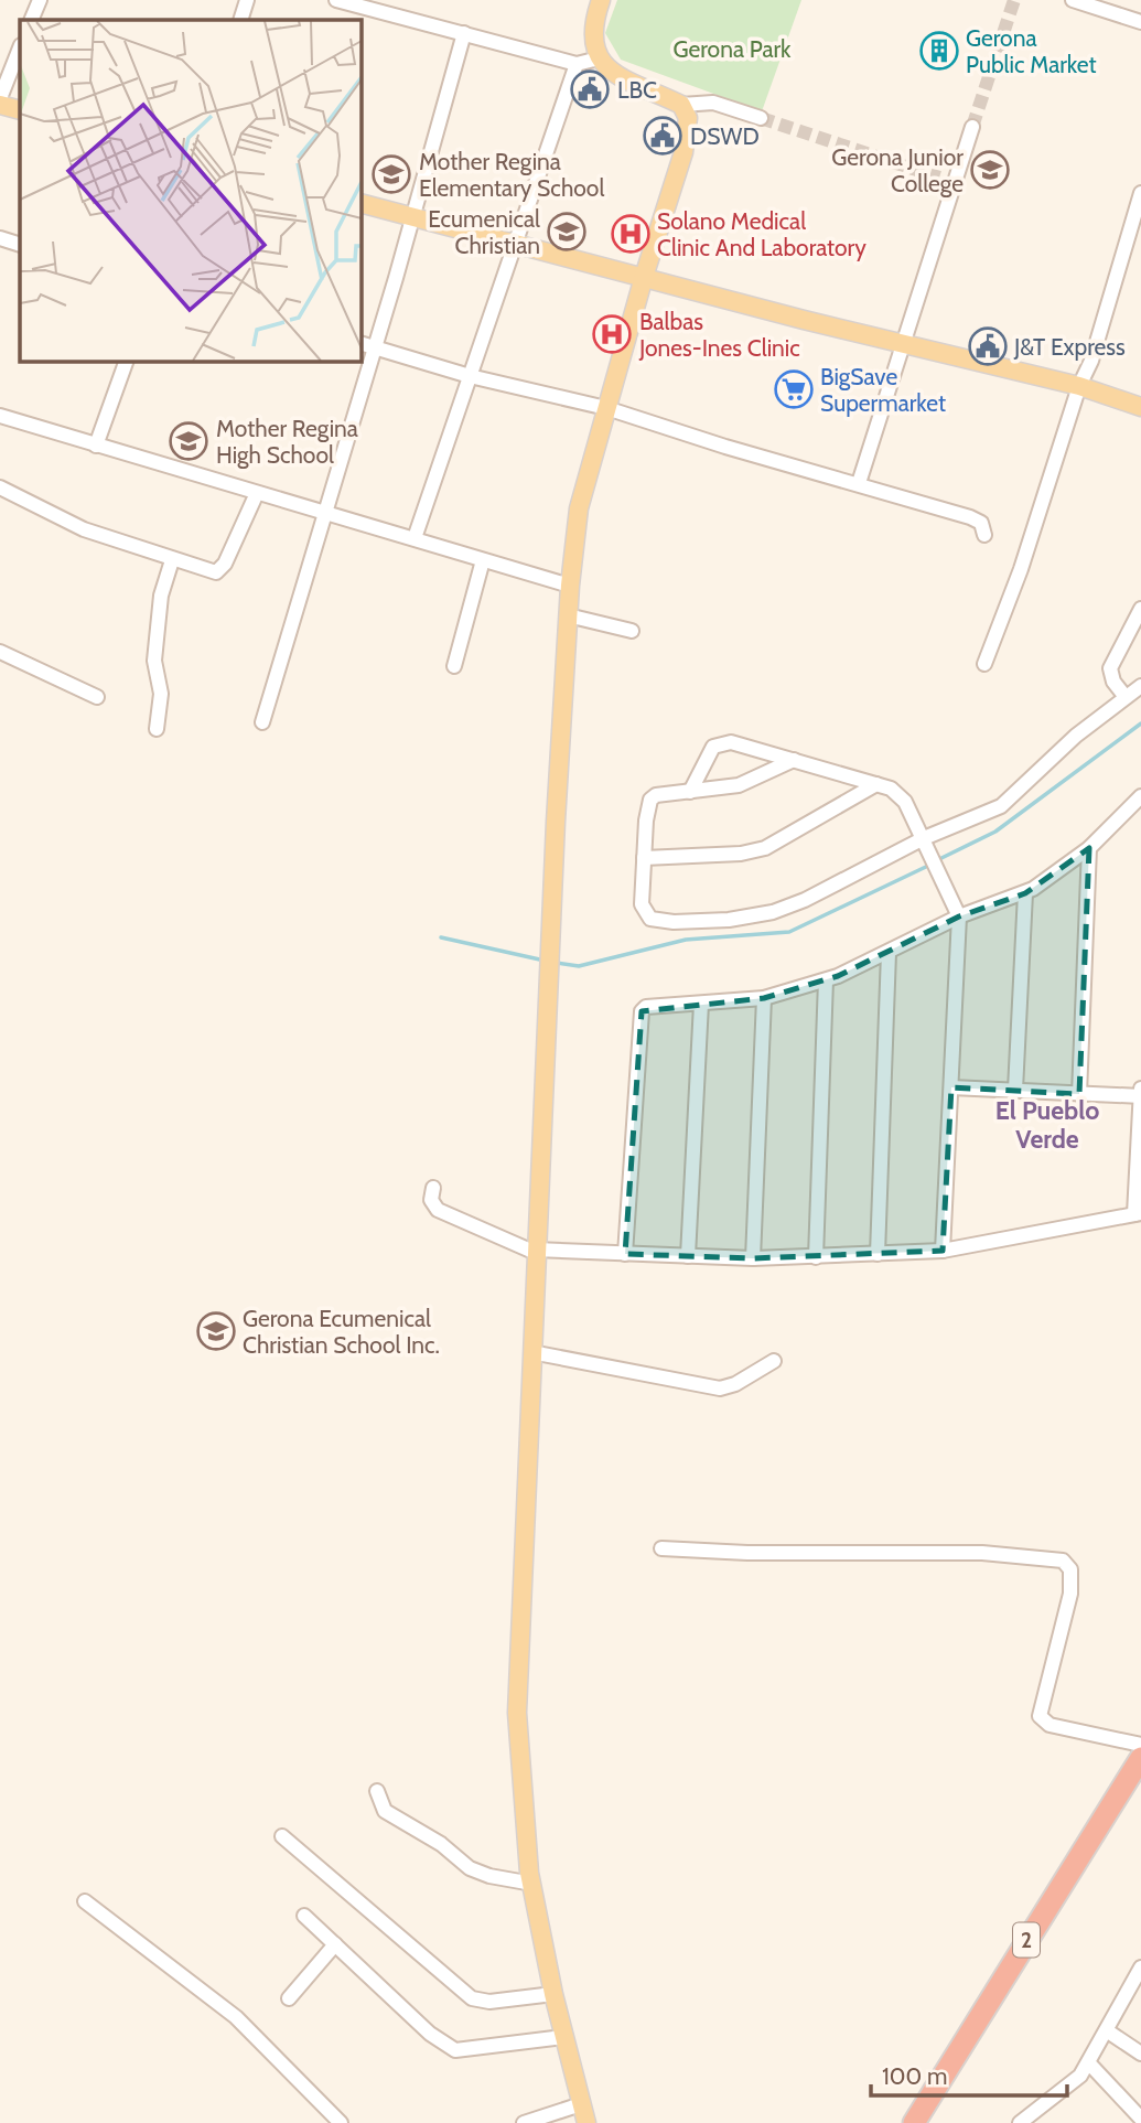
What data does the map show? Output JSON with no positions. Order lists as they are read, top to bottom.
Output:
{
  "streets": {
    "highway": ["2"]
  },
  "districts": ["El Pueblo Verde"],
  "parks": ["Gerona Park"],
  "places": {
    "building": ["Gerona Public Market"],
    "public building": ["LBC", "DSWD", "J&T Express"],
    "school or university": [
      "Gerona Junior College",
      "Mother Regina Elementary School",
      "Ecumenical Christian",
      "Mother Regina High School",
      "Gerona Ecumenical Christian School Inc."
    ],
    "hospital": ["Solano Medical Clinic And Laboratory", "Balbas Jones-Ines Clinic"],
    "supermarket": ["BigSave Supermarket"]
  },
  "scale_bar": "100 m"
}
